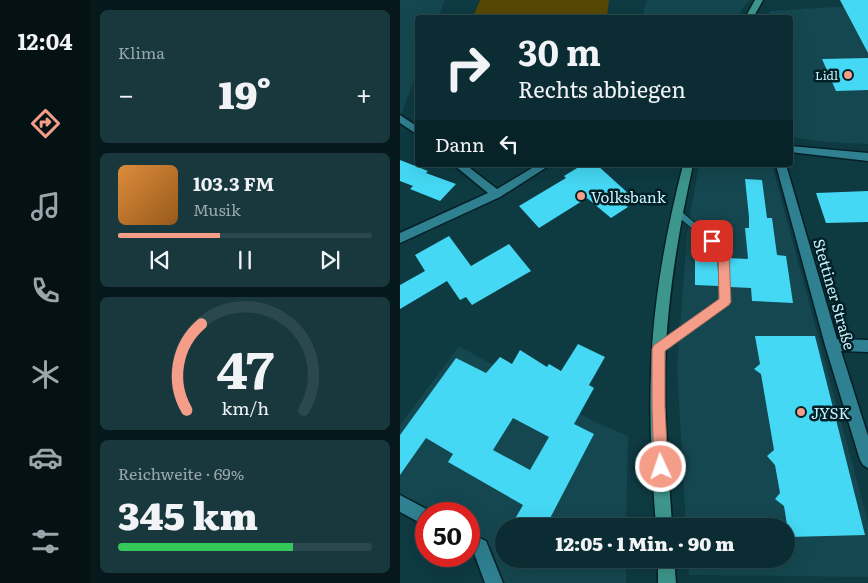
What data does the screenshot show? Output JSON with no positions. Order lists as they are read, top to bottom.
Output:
{
  "streets": {
    "street": ["Stettiner Straße"]
  },
  "places": ["Lidl", "Volksbank", "JYSK"],
  "page": {
    "tabs": "12:04",
    "tile": [
      "Klima",
      ["Reichweite · 69%", "345 km"]
    ],
    "turn": ["30 m", "Rechts abbiegen"],
    "heat": ["−", "19°", "+"],
    "then": "Dann",
    "song": ["103.3 FM", "Musik"],
    "limit": "50",
    "trip": "12:05 · 1 Min. · 90 m",
    "gauge": ["47", "km/h"]
  }
}
